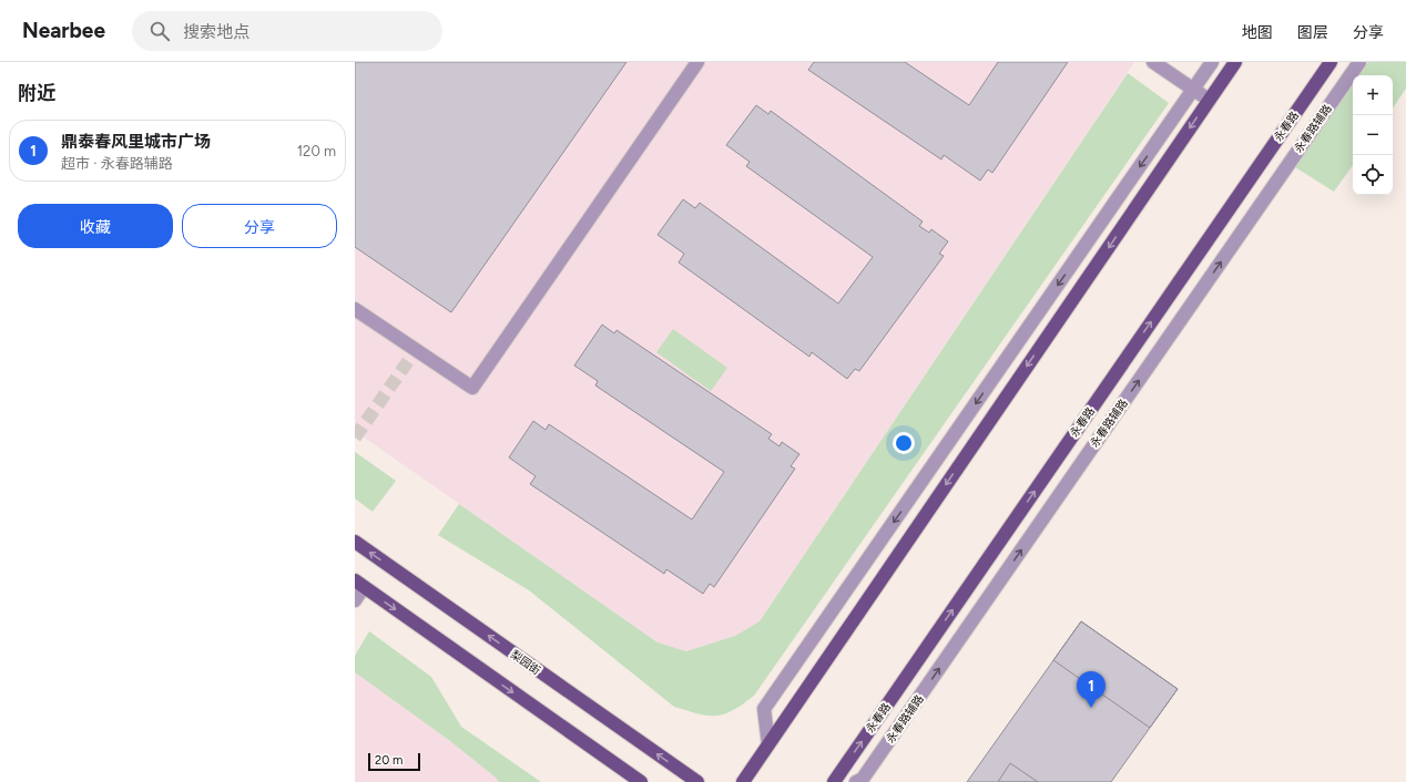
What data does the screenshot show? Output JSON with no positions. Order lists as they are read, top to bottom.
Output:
{
  "streets": {
    "main road": ["永春路", "梨园街"],
    "street": ["永春路辅路"]
  },
  "one_way": ["永春路辅路"],
  "scale_bar": "20 m",
  "page": {
    "header": "Nearbee",
    "search": "搜索地点",
    "nav": ["地图", "图层", "分享"],
    "heading": "附近",
    "map_buttons": ["+", "−"],
    "list": [
      {
        "mark": "1",
        "name": "鼎泰春风里城市广场",
        "note": "超市 · 永春路辅路",
        "value": "120 m"
      }
    ],
    "buttons": ["收藏", "分享"],
    "pins": "1",
    "scale": "20 m"
  }
}
